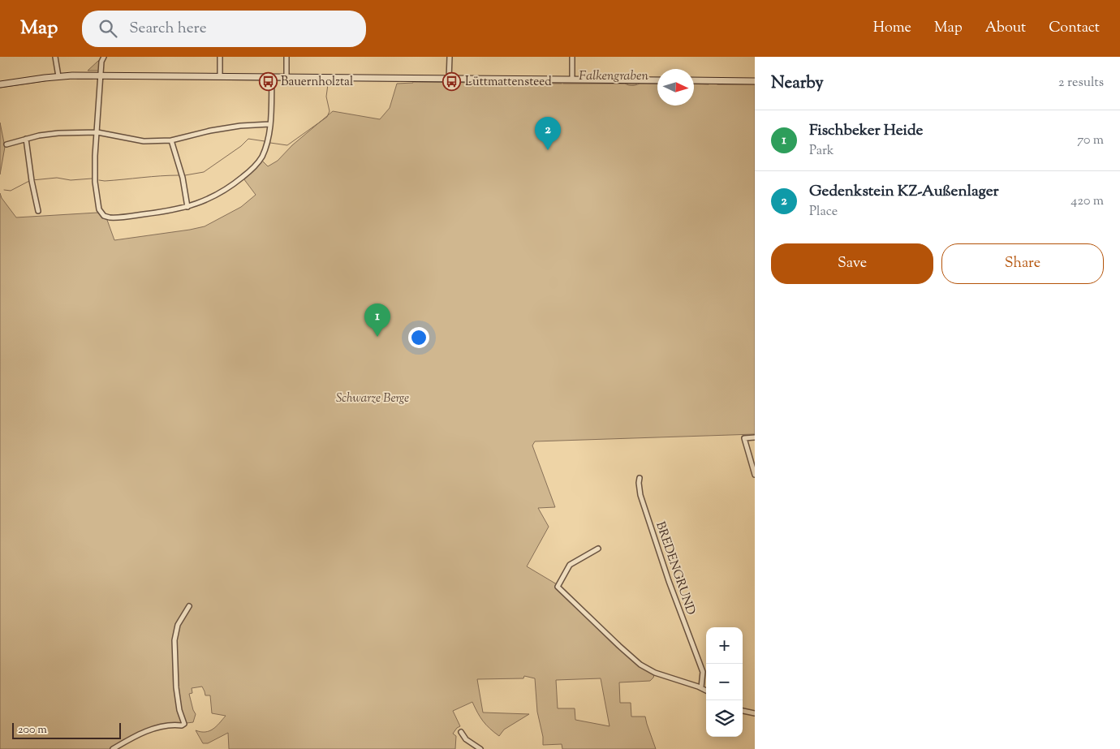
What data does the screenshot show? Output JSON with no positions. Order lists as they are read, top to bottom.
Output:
{
  "streets": {
    "street": ["BREDENGRUND"]
  },
  "water": ["Falkengraben"],
  "parks": ["Schwarze Berge"],
  "places": {
    "bus stop": ["Bauernholztal", "Lüttmattensteed"]
  },
  "scale_bar": "200 m",
  "north": "right",
  "page": {
    "header": "Map",
    "search": "Search here",
    "nav": [
      "Home",
      "Map",
      "About",
      "Contact"
    ],
    "heading": ["Nearby", "2 results"],
    "list": [
      {
        "mark": "1",
        "name": "Fischbeker Heide",
        "note": "Park",
        "value": "70 m"
      },
      {
        "mark": "2",
        "name": "Gedenkstein KZ-Außenlager",
        "note": "Place",
        "value": "420 m"
      }
    ],
    "pins": ["2", "1"],
    "buttons": ["Save", "Share"],
    "map_buttons": ["+", "−"],
    "scale": "200 m"
  }
}
